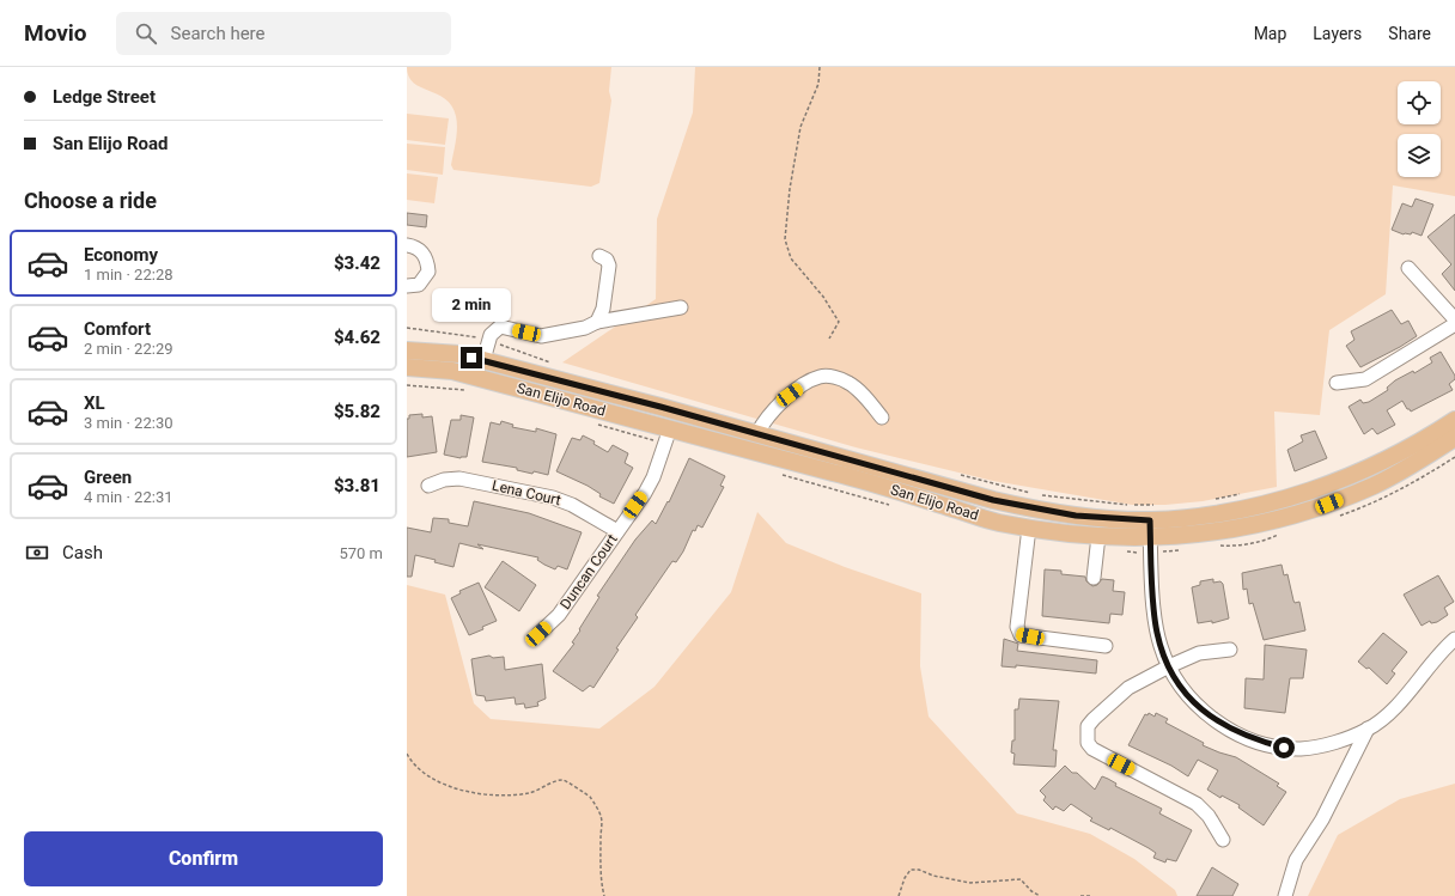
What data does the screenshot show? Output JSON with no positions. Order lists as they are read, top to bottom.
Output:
{
  "streets": {
    "main road": ["San Elijo Road"],
    "street": ["Lena Court", "Duncan Court"]
  },
  "crossings": [
    ["San Elijo Road", "Duncan Court"],
    ["Lena Court", "Duncan Court"]
  ],
  "page": {
    "header": "Movio",
    "search": "Search here",
    "nav": ["Map", "Layers", "Share"],
    "banner": ["Ledge Street", "San Elijo Road"],
    "heading": "Choose a ride",
    "list": [
      {
        "name": "Economy",
        "note": "1 min · 22:28",
        "value": "$3.42"
      },
      {
        "name": "Comfort",
        "note": "2 min · 22:29",
        "value": "$4.62"
      },
      {
        "name": "XL",
        "note": "3 min · 22:30",
        "value": "$5.82"
      },
      {
        "name": "Green",
        "note": "4 min · 22:31",
        "value": "$3.81"
      }
    ],
    "bubble": "2 min",
    "pay": ["Cash", "570 m"],
    "buttons": "Confirm"
  }
}
